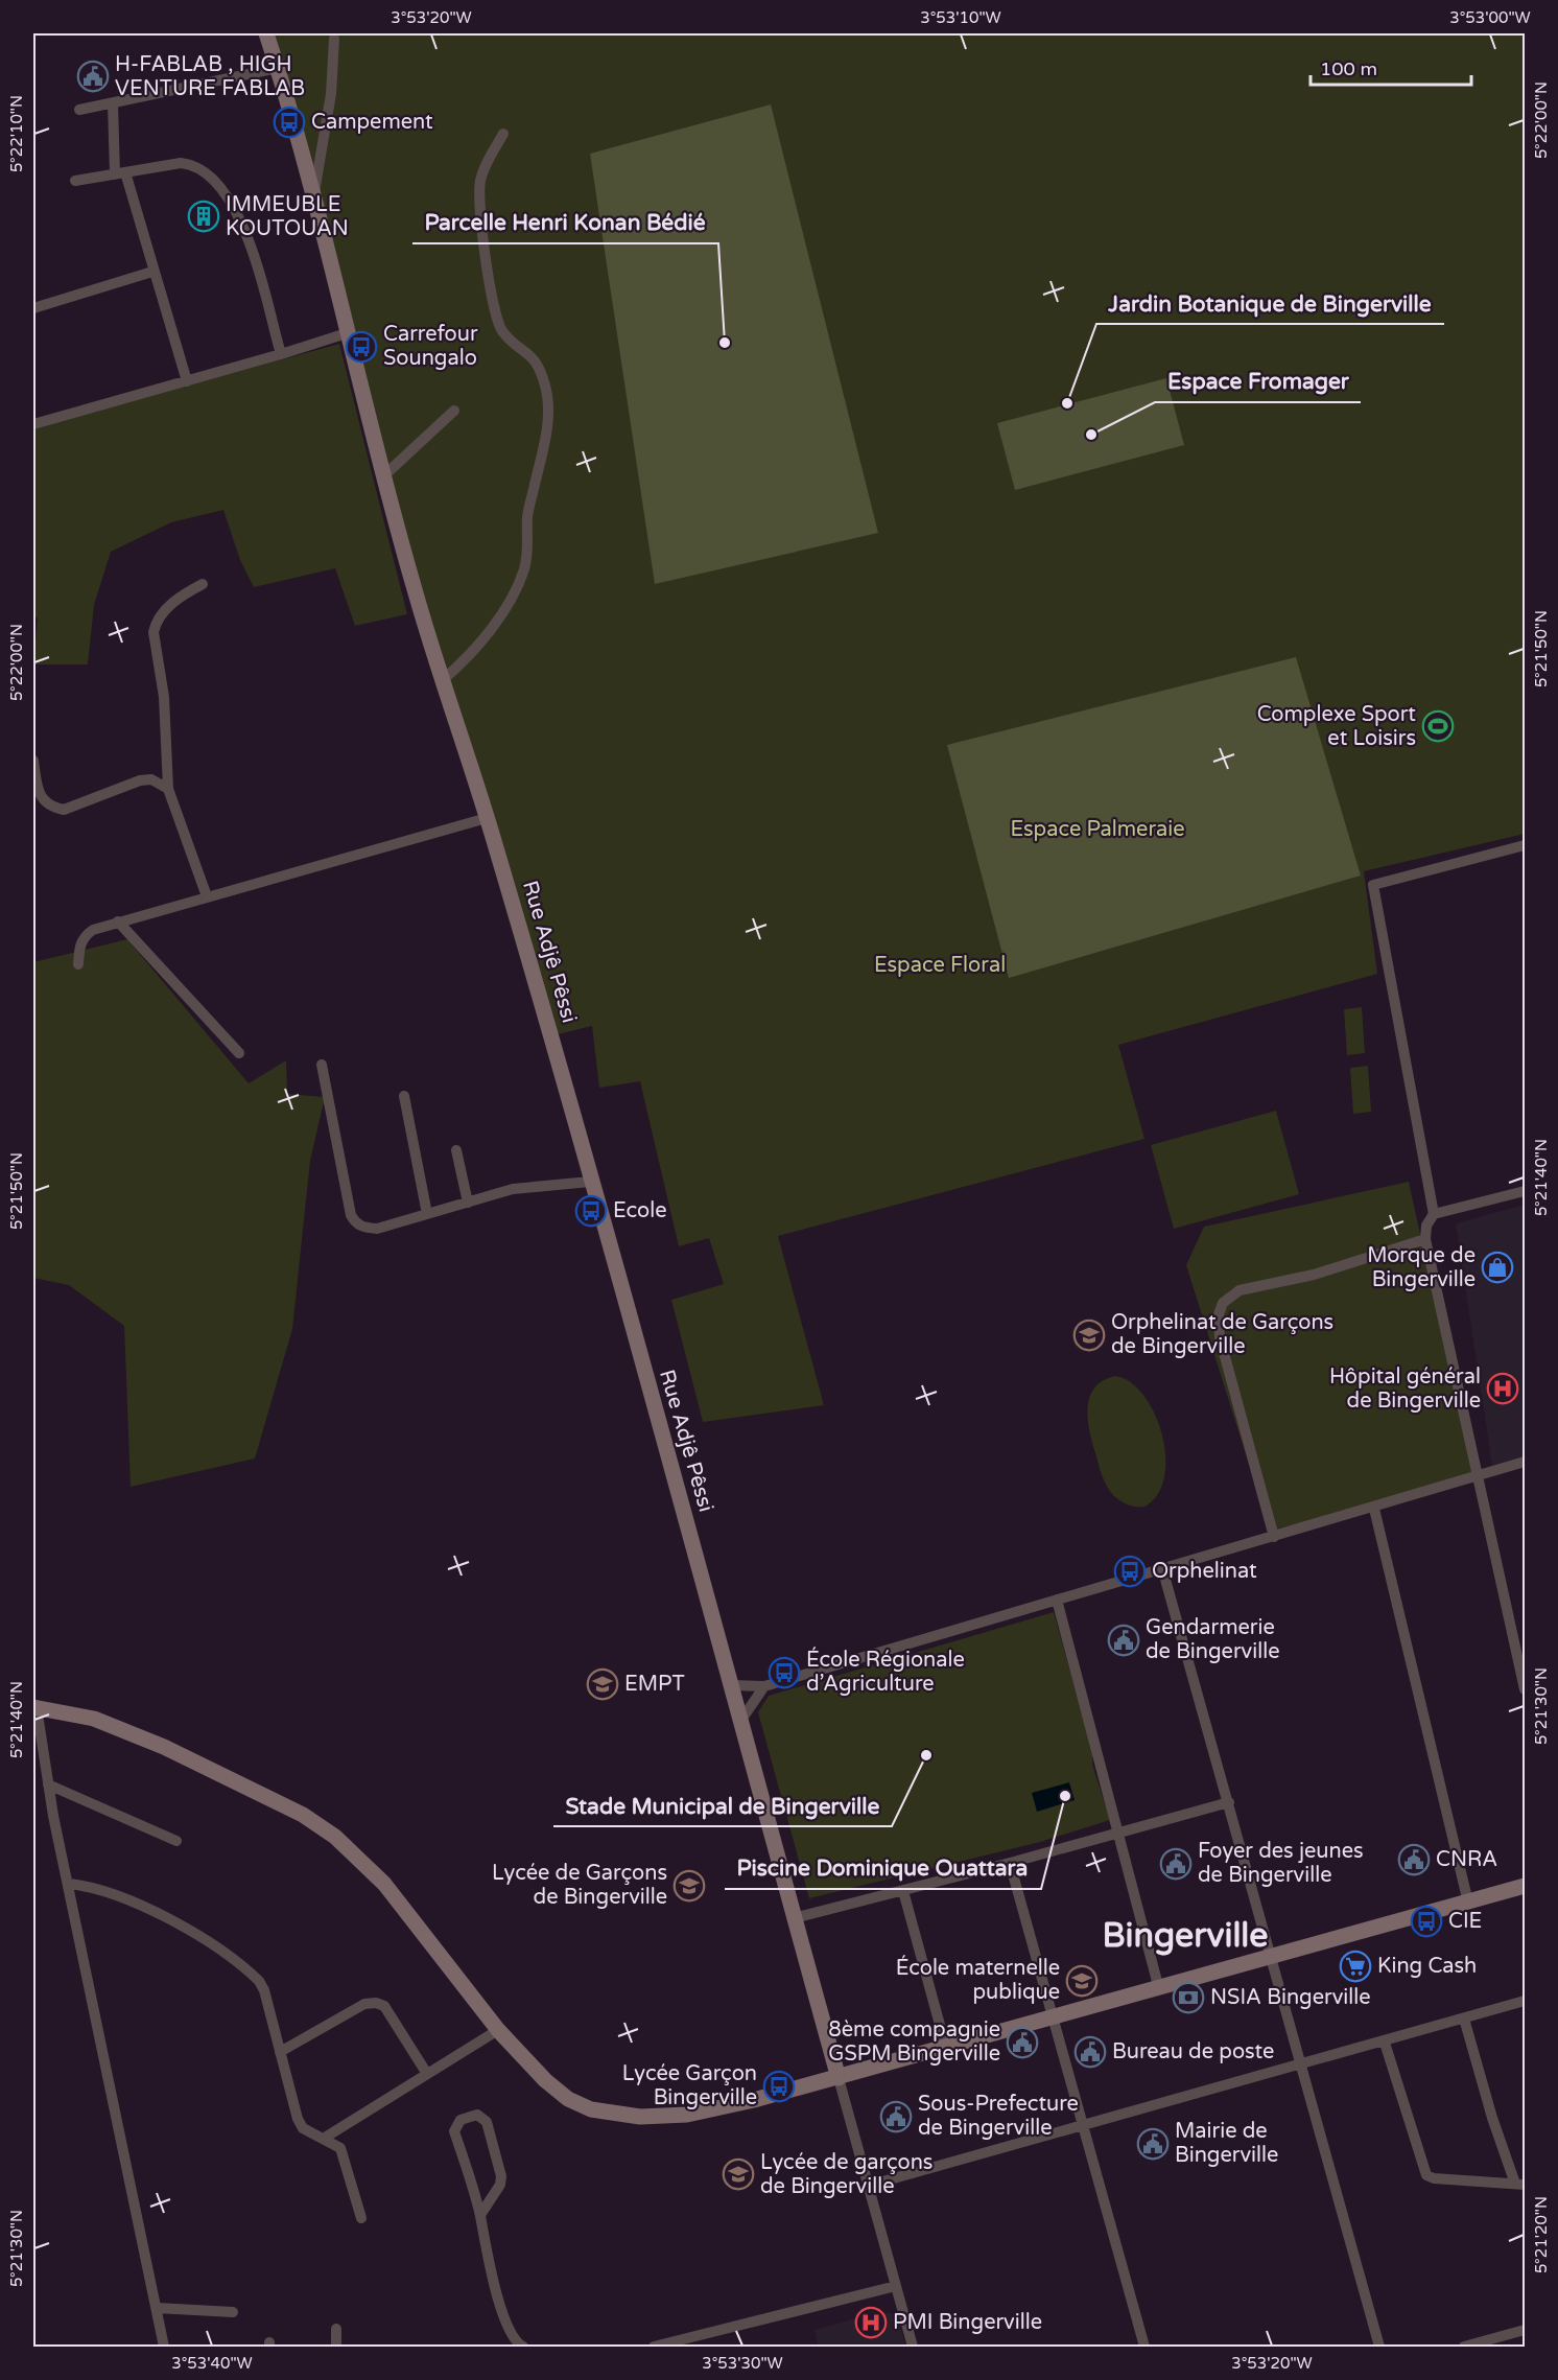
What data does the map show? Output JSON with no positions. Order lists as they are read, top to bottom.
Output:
{
  "streets": {
    "street": ["Rue Adjê Pêssi"]
  },
  "districts": ["Bingerville"],
  "parks": ["Espace Palmeraie", "Espace Floral"],
  "places": {
    "public building": [
      "H-FABLAB , HIGH VENTURE FABLAB",
      "Gendarmerie de Bingerville",
      "CNRA",
      "Foyer des jeunes de Bingerville",
      "8ème compagnie GSPM Bingerville",
      "Bureau de poste",
      "Sous-Prefecture de Bingerville",
      "Mairie de Bingerville"
    ],
    "bus stop": [
      "Campement",
      "Carrefour Soungalo",
      "Ecole",
      "Orphelinat",
      "École Régionale d’Agriculture",
      "CIE",
      "Lycée Garçon Bingerville"
    ],
    "building": ["IMMEUBLE KOUTOUAN"],
    "other": [
      "Parcelle Henri Konan Bédié",
      "Jardin Botanique de Bingerville",
      "Espace Fromager",
      "Stade Municipal de Bingerville",
      "Piscine Dominique Ouattara"
    ],
    "sports": ["Complexe Sport et Loisirs"],
    "shop": ["Morque de Bingerville"],
    "school or university": [
      "Orphelinat de Garçons de Bingerville",
      "EMPT",
      "Lycée de Garçons de Bingerville",
      "École maternelle publique",
      "Lycée de garçons de Bingerville"
    ],
    "hospital": ["Hôpital général de Bingerville", "PMI Bingerville"],
    "supermarket": ["King Cash"],
    "bank": ["NSIA Bingerville"]
  },
  "scale_bar": "100 m",
  "coordinates": [
    "3°53'20\"W",
    "3°53'10\"W",
    "3°53'00\"W",
    "5°22'00\"N",
    "5°22'10\"N",
    "5°21'50\"N",
    "5°21'40\"N",
    "5°21'30\"N",
    "5°21'20\"N",
    "3°53'40\"W",
    "3°53'30\"W"
  ]
}
